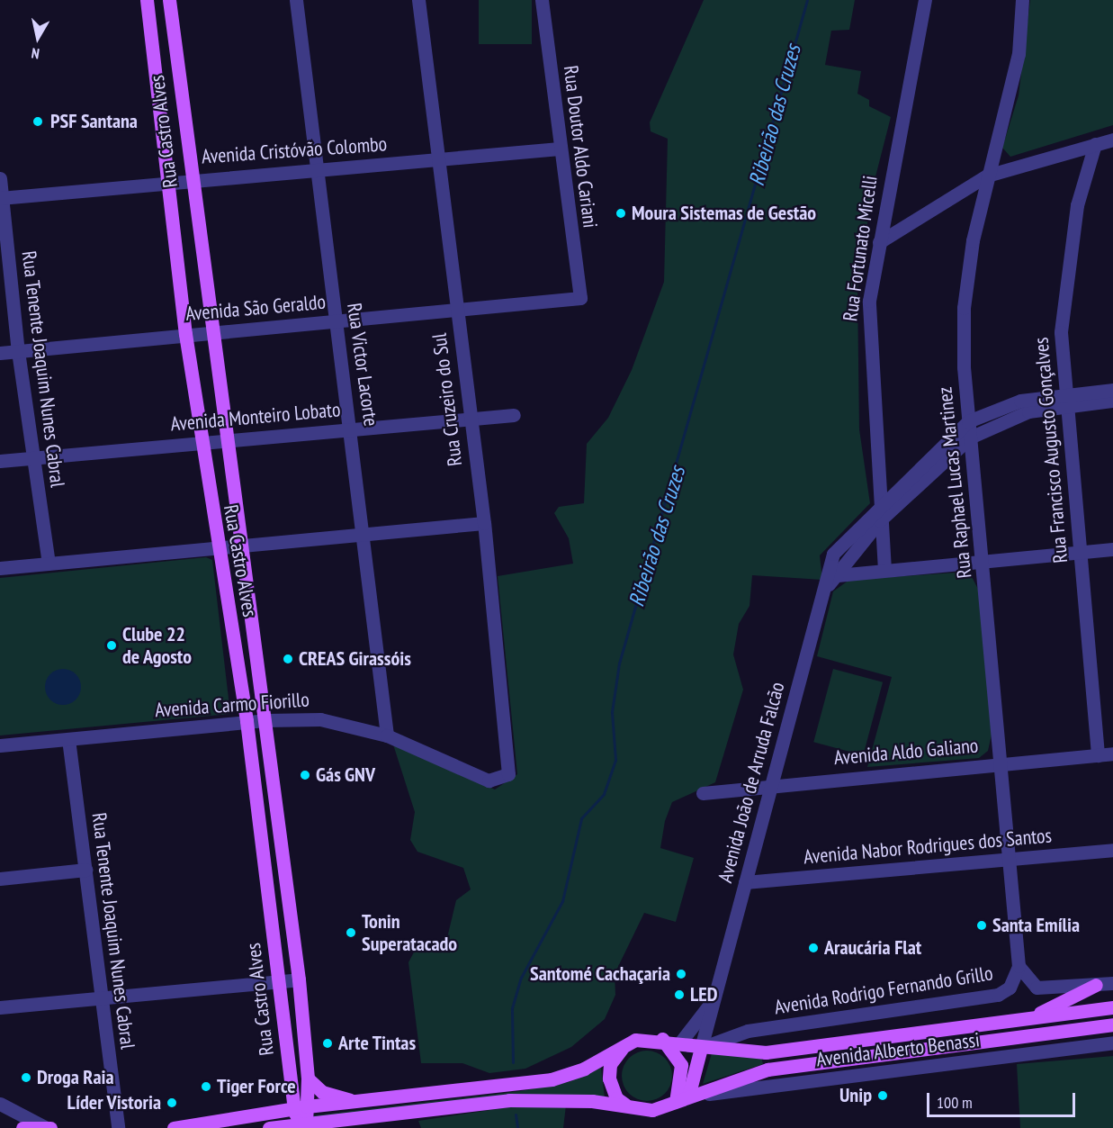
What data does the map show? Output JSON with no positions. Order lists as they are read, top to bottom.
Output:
{
  "streets": {
    "main road": ["Rua Castro Alves"],
    "street": [
      "Rua Doutor Aldo Cariani",
      "Avenida Cristóvão Colombo",
      "Rua Fortunato Micelli",
      "Avenida São Geraldo",
      "Rua Victor Lacorte",
      "Rua Tenente Joaquim Nunes Cabral",
      "Rua Cruzeiro do Sul",
      "Avenida Monteiro Lobato",
      "Rua Francisco Augusto Gonçalves",
      "Rua Raphael Lucas Martinez",
      "Avenida Carmo Fiorillo",
      "Avenida Aldo Galiano",
      "Avenida João de Arruda Falcão",
      "Avenida Nabor Rodrigues dos Santos",
      "Avenida Rodrigo Fernando Grillo",
      "Avenida Alberto Benassi"
    ]
  },
  "crossings": [
    ["Rua Castro Alves", "Avenida Cristóvão Colombo"],
    ["Rua Castro Alves", "Avenida São Geraldo"],
    ["Rua Castro Alves", "Avenida Monteiro Lobato"],
    ["Rua Castro Alves", "Avenida Carmo Fiorillo"],
    ["Rua Doutor Aldo Cariani", "Avenida Cristóvão Colombo"],
    ["Rua Doutor Aldo Cariani", "Avenida São Geraldo"],
    ["Avenida Cristóvão Colombo", "Rua Victor Lacorte"],
    ["Avenida Cristóvão Colombo", "Rua Tenente Joaquim Nunes Cabral"],
    ["Avenida Cristóvão Colombo", "Rua Cruzeiro do Sul"],
    ["Rua Fortunato Micelli", "Avenida João de Arruda Falcão"],
    ["Avenida São Geraldo", "Rua Victor Lacorte"],
    ["Avenida São Geraldo", "Rua Tenente Joaquim Nunes Cabral"],
    ["Avenida São Geraldo", "Rua Cruzeiro do Sul"],
    ["Rua Victor Lacorte", "Avenida Monteiro Lobato"],
    ["Rua Victor Lacorte", "Avenida Carmo Fiorillo"],
    ["Rua Tenente Joaquim Nunes Cabral", "Avenida Monteiro Lobato"],
    ["Rua Tenente Joaquim Nunes Cabral", "Avenida Carmo Fiorillo"],
    ["Rua Cruzeiro do Sul", "Avenida Monteiro Lobato"],
    ["Rua Cruzeiro do Sul", "Avenida Carmo Fiorillo"],
    ["Rua Francisco Augusto Gonçalves", "Avenida Aldo Galiano"],
    ["Rua Raphael Lucas Martinez", "Avenida Aldo Galiano"],
    ["Rua Raphael Lucas Martinez", "Avenida João de Arruda Falcão"],
    ["Rua Raphael Lucas Martinez", "Avenida Nabor Rodrigues dos Santos"],
    ["Rua Raphael Lucas Martinez", "Avenida Rodrigo Fernando Grillo"],
    ["Avenida Aldo Galiano", "Avenida João de Arruda Falcão"],
    ["Avenida João de Arruda Falcão", "Avenida Nabor Rodrigues dos Santos"],
    ["Avenida João de Arruda Falcão", "Avenida Rodrigo Fernando Grillo"]
  ],
  "water": ["Ribeirão das Cruzes"],
  "places": [
    "PSF Santana",
    "Moura Sistemas de Gestão",
    "Clube 22 de Agosto",
    "CREAS Girassóis",
    "Gás GNV",
    "Santa Emília",
    "Tonin Superatacado",
    "Araucária Flat",
    "Santomé Cachaçaria",
    "LED",
    "Arte Tintas",
    "Droga Raia",
    "Tiger Force",
    "Unip",
    "Líder Vistoria"
  ],
  "scale_bar": "100 m",
  "north": "bottom"
}
